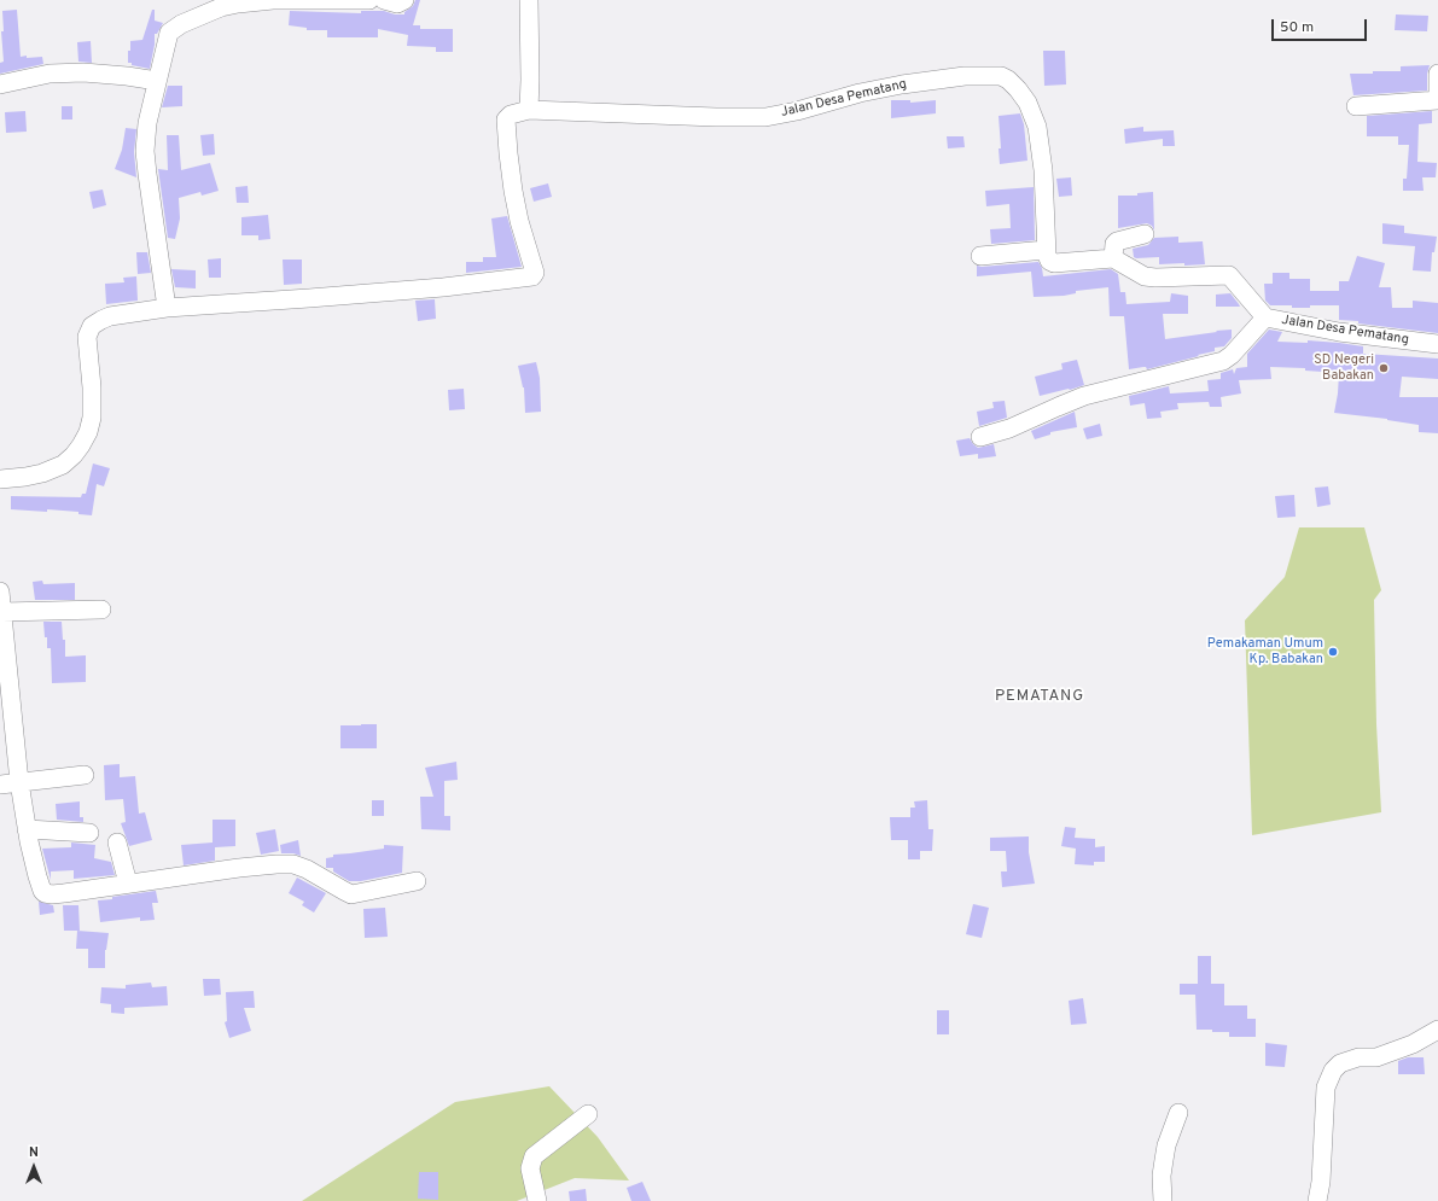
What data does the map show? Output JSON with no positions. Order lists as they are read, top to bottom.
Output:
{
  "streets": {
    "street": ["Jalan Desa Pematang"]
  },
  "districts": ["PEMATANG"],
  "places": ["SD Negeri Babakan", "Pemakaman Umum Kp. Babakan"],
  "scale_bar": "50 m",
  "north": "top"
}
